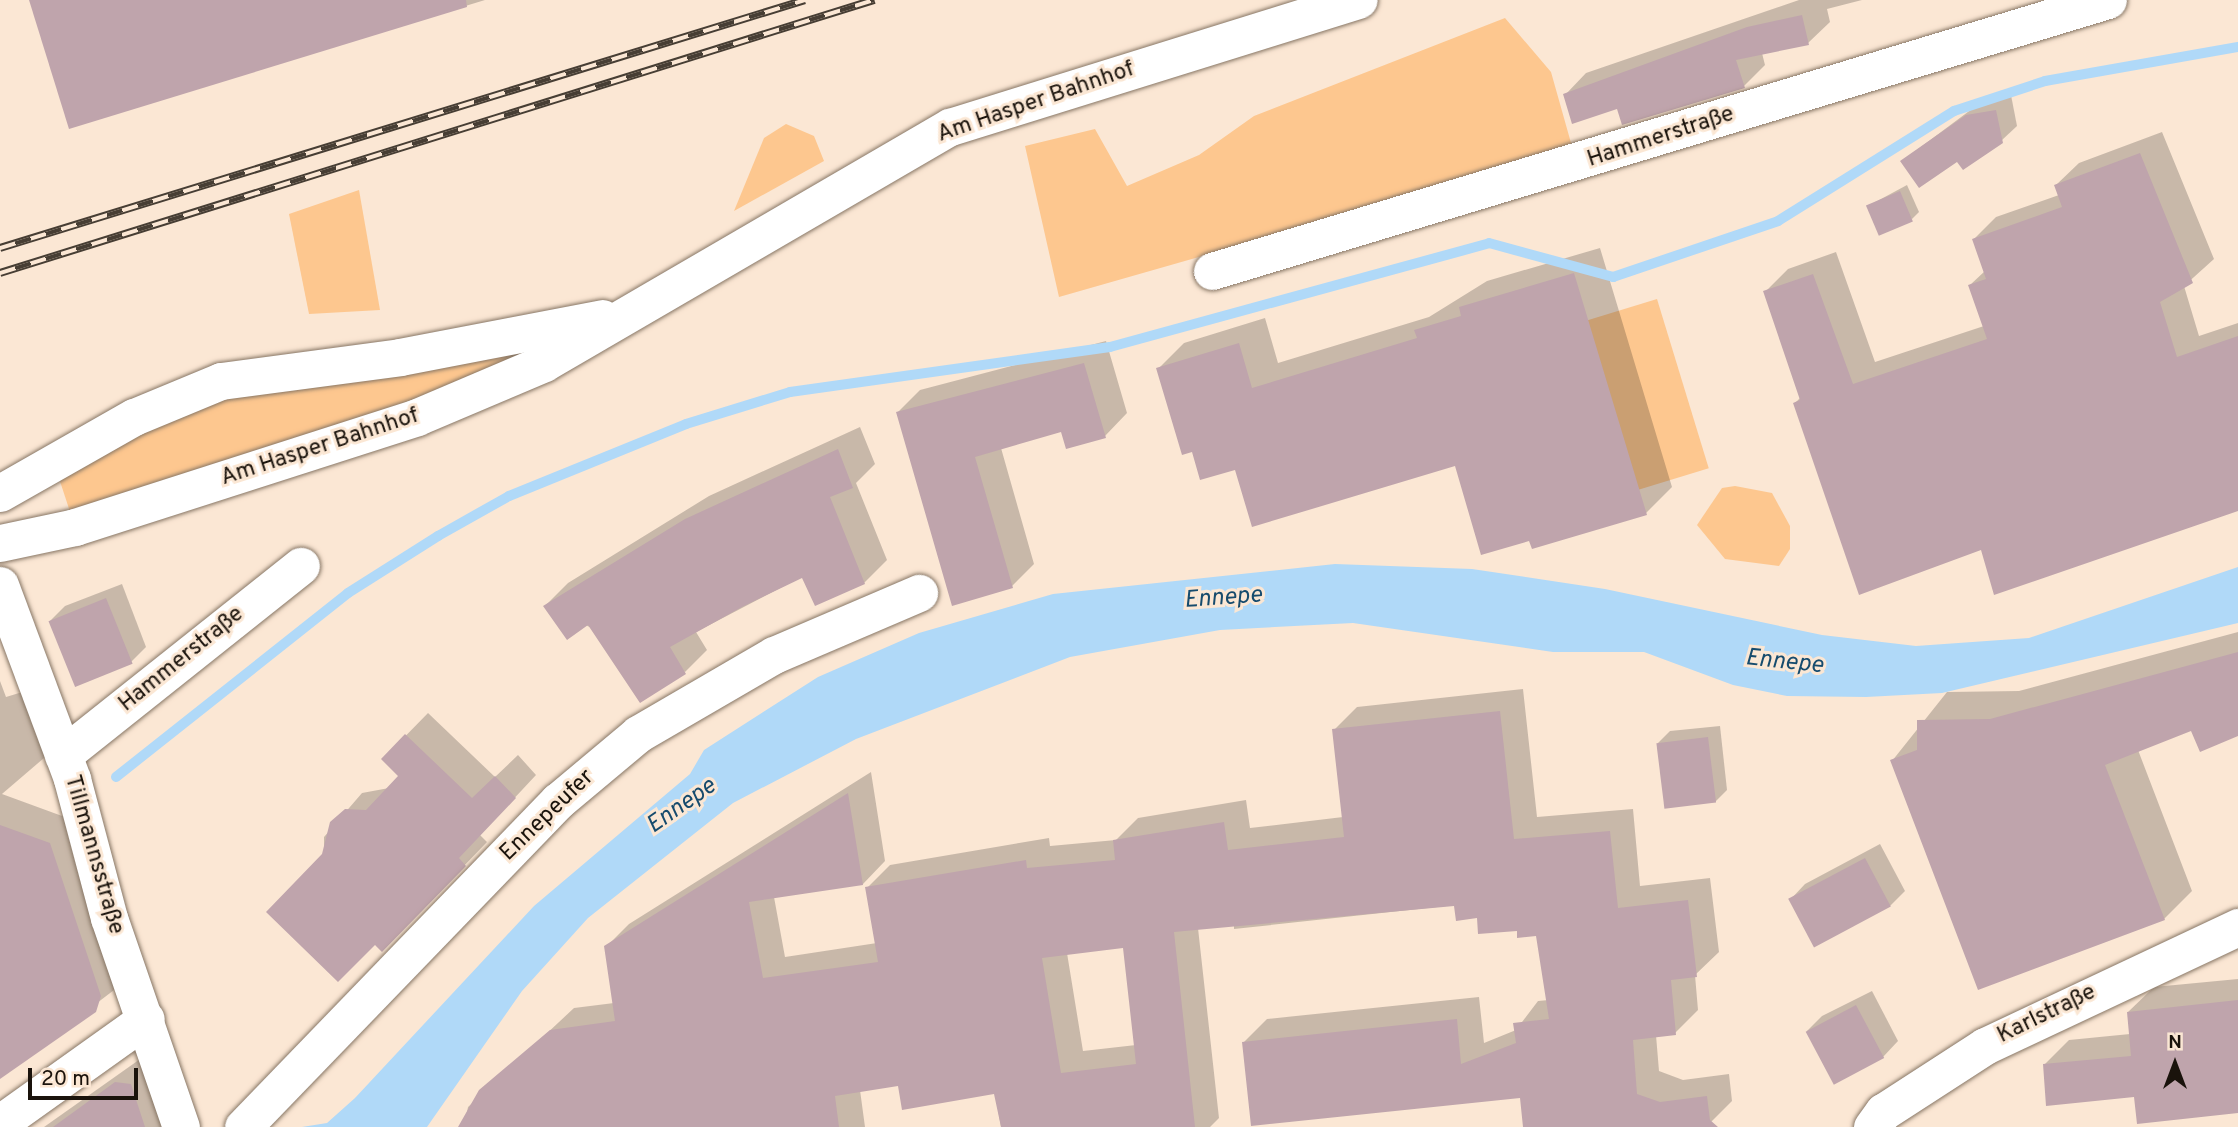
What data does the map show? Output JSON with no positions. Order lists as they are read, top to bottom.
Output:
{
  "streets": {
    "street": [
      "Am Hasper Bahnhof",
      "Hammerstraße",
      "Ennepeufer",
      "Tillmannsstraße",
      "Karlstraße"
    ]
  },
  "crossings": [
    ["Hammerstraße", "Tillmannsstraße"]
  ],
  "water": ["Ennepe"],
  "scale_bar": "20 m",
  "north": "top"
}
